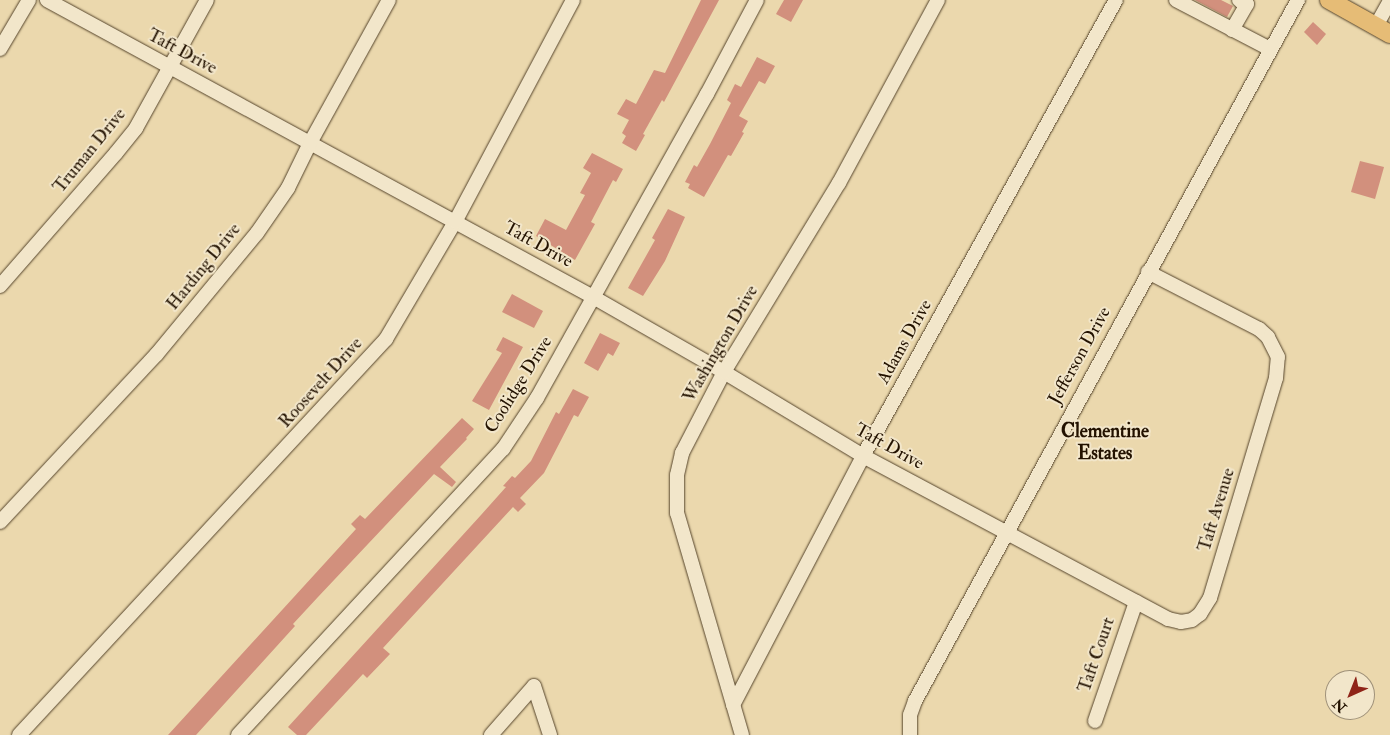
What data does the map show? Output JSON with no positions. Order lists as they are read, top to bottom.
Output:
{
  "streets": {
    "street": [
      "Taft Drive",
      "Truman Drive",
      "Harding Drive",
      "Adams Drive",
      "Washington Drive",
      "Jefferson Drive",
      "Roosevelt Drive",
      "Coolidge Drive",
      "Taft Avenue",
      "Taft Court"
    ]
  },
  "crossings": [
    ["Taft Drive", "Truman Drive"],
    ["Taft Drive", "Harding Drive"],
    ["Taft Drive", "Adams Drive"],
    ["Taft Drive", "Washington Drive"],
    ["Taft Drive", "Jefferson Drive"],
    ["Taft Drive", "Roosevelt Drive"],
    ["Taft Drive", "Coolidge Drive"],
    ["Taft Drive", "Taft Avenue"],
    ["Adams Drive", "Washington Drive"],
    ["Jefferson Drive", "Taft Avenue"],
    ["Taft Avenue", "Taft Court"]
  ],
  "districts": ["Clementine Estates"],
  "north": "bottom left"
}
